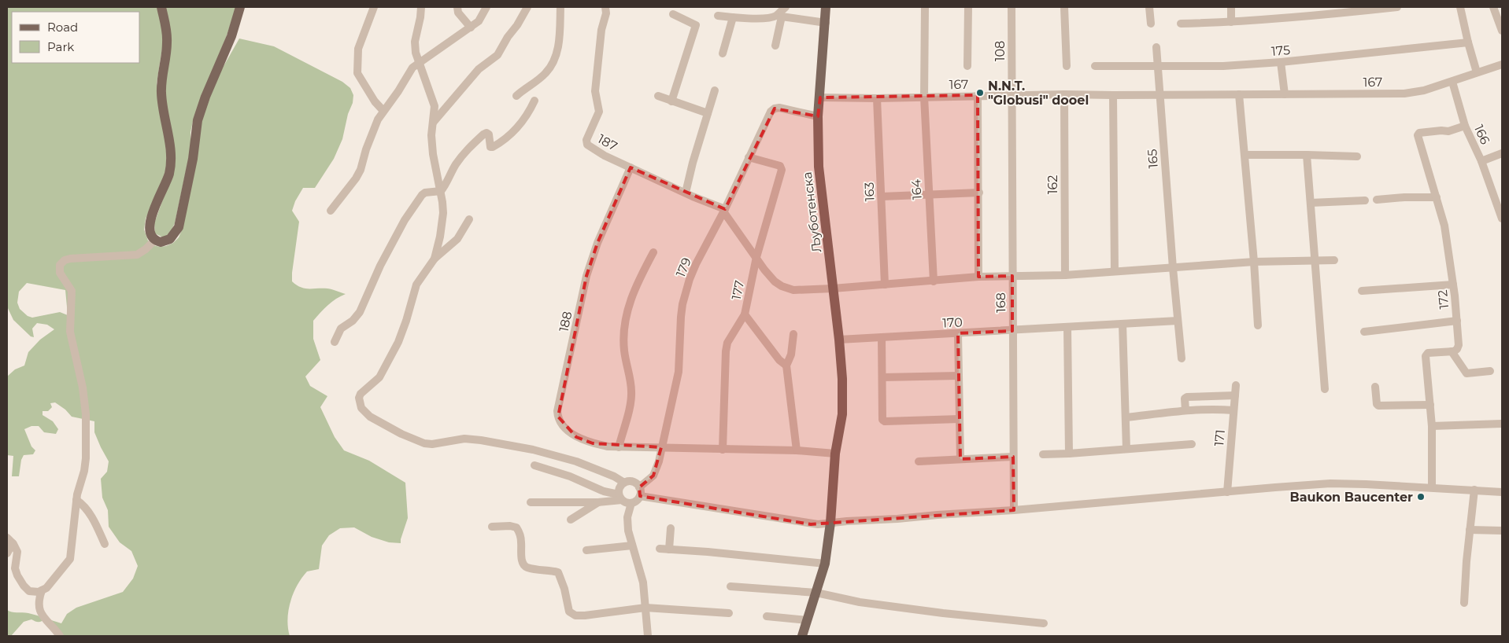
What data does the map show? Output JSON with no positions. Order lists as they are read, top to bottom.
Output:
{
  "streets": {
    "main road": ["Љуботенска"],
    "street": [
      "175",
      "108",
      "167",
      "166",
      "187",
      "165",
      "162",
      "164",
      "163",
      "179",
      "177",
      "172",
      "168",
      "188",
      "170",
      "171"
    ]
  },
  "crossings": [
    ["175", "165"],
    ["108", "167"],
    ["108", "168"],
    ["167", "166"],
    ["167", "165"],
    ["167", "162"],
    ["167", "164"],
    ["167", "163"],
    ["167", "Љуботенска"],
    ["167", "168"],
    ["166", "172"],
    ["187", "179"],
    ["187", "188"],
    ["165", "170"],
    ["Љуботенска", "179"],
    ["Љуботенска", "188"],
    ["Љуботенска", "170"],
    ["179", "177"],
    ["179", "188"],
    ["177", "188"],
    ["168", "170"]
  ],
  "places": ["N.N.T. \"Globusi\" dooel", "Baukon Baucenter"],
  "legend": ["Road", "Park"]
}
